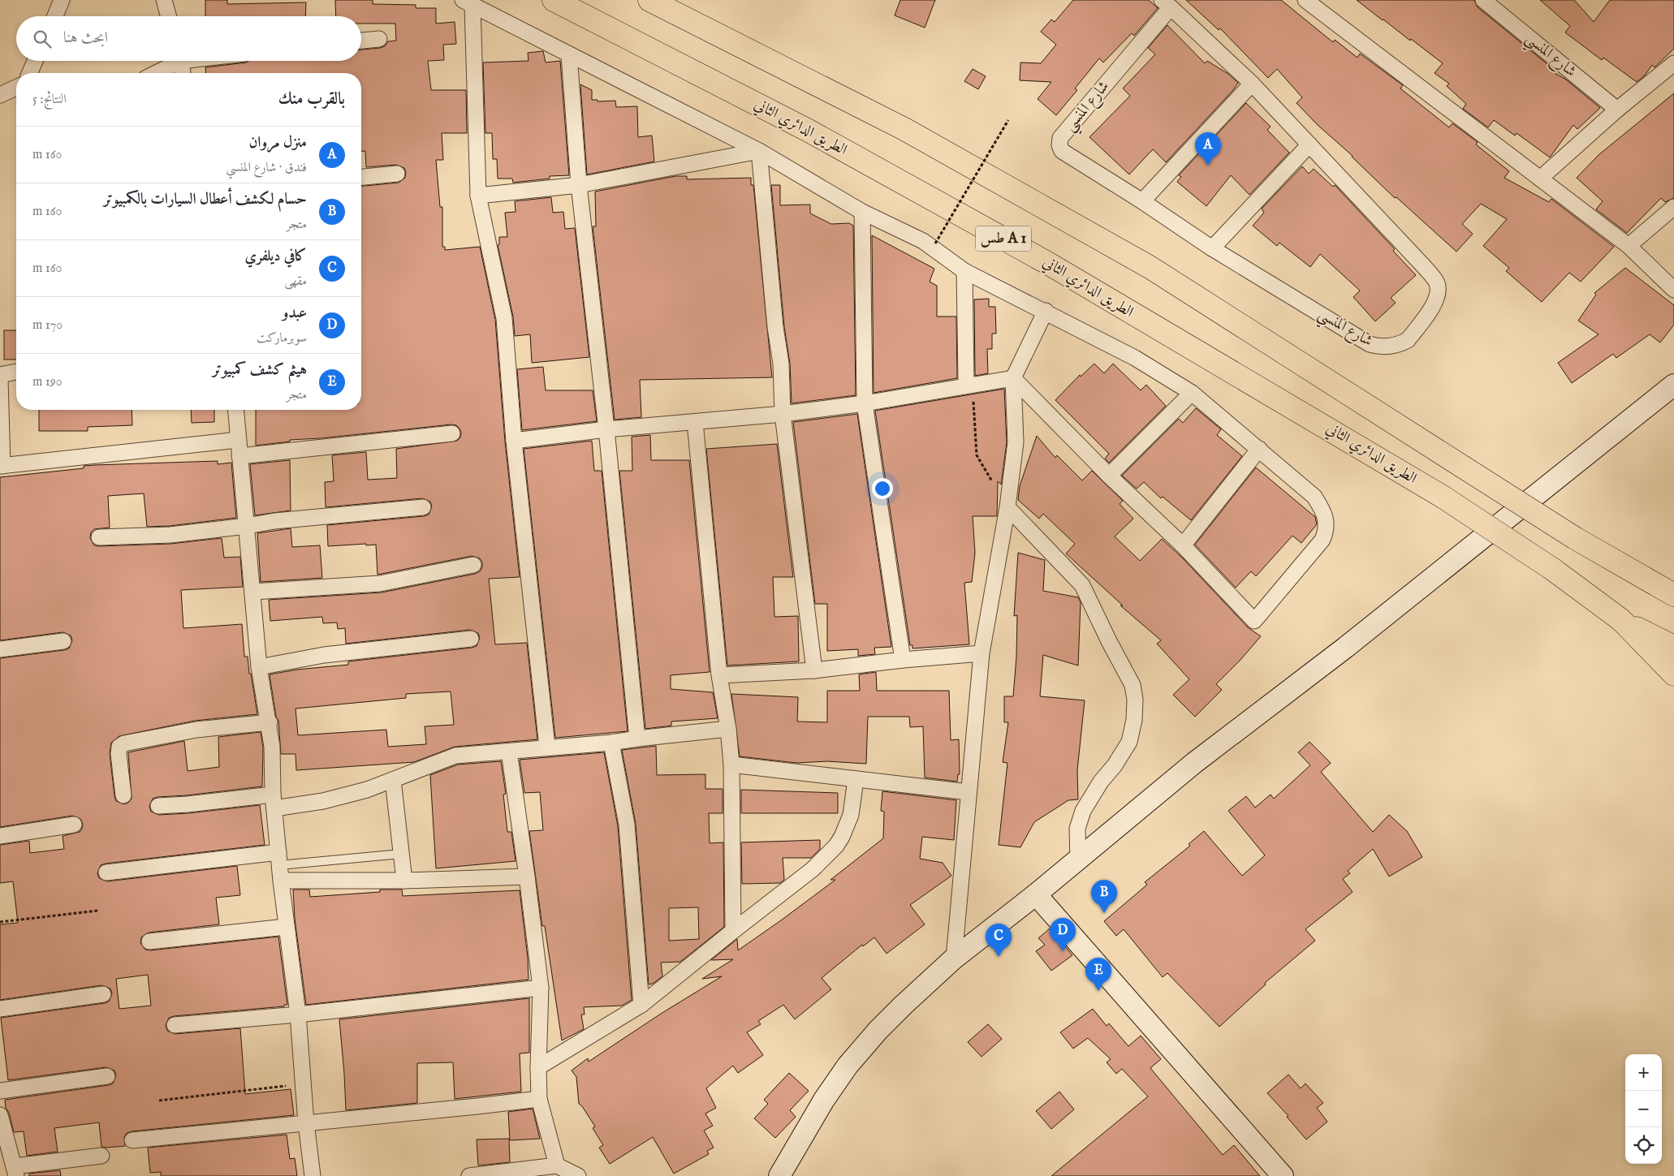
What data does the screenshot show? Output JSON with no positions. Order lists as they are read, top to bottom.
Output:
{
  "streets": {
    "highway": ["الطريق الدائري الثاني", "طس A 1"],
    "street": ["شارع المنسي"]
  },
  "page": {
    "search": "ابحث هنا",
    "heading": ["بالقرب منك", "النتائج: 5"],
    "list": [
      {
        "mark": "A",
        "name": "منزل مروان",
        "note": "فندق · شارع المنسي",
        "value": "160 m"
      },
      {
        "mark": "B",
        "name": "حسام لكشف أعطال السيارات بالكمبيوتر",
        "note": "متجر",
        "value": "160 m"
      },
      {
        "mark": "C",
        "name": "كافي ديلفري",
        "note": "مقهى",
        "value": "160 m"
      },
      {
        "mark": "D",
        "name": "عبدو",
        "note": "سوبرماركت",
        "value": "170 m"
      },
      {
        "mark": "E",
        "name": "هيثم كشف كمبيوتر",
        "note": "متجر",
        "value": "190 m"
      }
    ],
    "pins": [
      "A",
      "B",
      "D",
      "C",
      "E"
    ],
    "map_buttons": ["+", "−"]
  }
}
